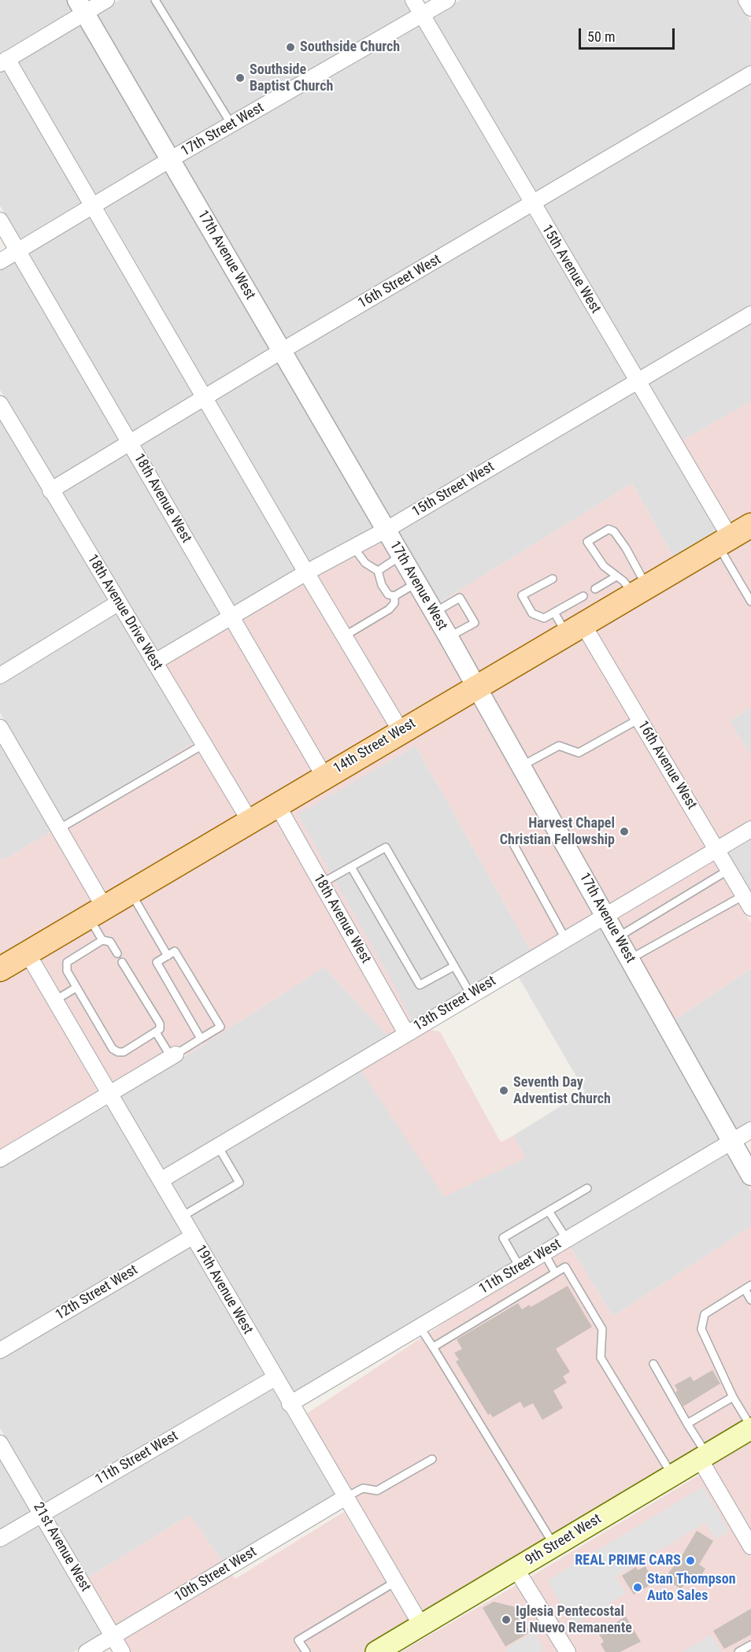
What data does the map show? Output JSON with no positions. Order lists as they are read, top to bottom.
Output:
{
  "streets": {
    "main road": ["14th Street West", "9th Street West"],
    "street": [
      "17th Street West",
      "17th Avenue West",
      "15th Avenue West",
      "16th Street West",
      "15th Street West",
      "18th Avenue West",
      "18th Avenue Drive West",
      "16th Avenue West",
      "13th Street West",
      "11th Street West",
      "19th Avenue West",
      "12th Street West",
      "21st Avenue West",
      "10th Street West"
    ]
  },
  "crossings": [
    ["17th Street West", "17th Avenue West"],
    ["17th Street West", "15th Avenue West"],
    ["17th Street West", "18th Avenue West"],
    ["17th Avenue West", "16th Street West"],
    ["17th Avenue West", "15th Street West"],
    ["17th Avenue West", "14th Street West"],
    ["17th Avenue West", "13th Street West"],
    ["17th Avenue West", "11th Street West"],
    ["15th Avenue West", "16th Street West"],
    ["15th Avenue West", "15th Street West"],
    ["15th Avenue West", "14th Street West"],
    ["16th Street West", "18th Avenue West"],
    ["16th Street West", "18th Avenue Drive West"],
    ["15th Street West", "18th Avenue West"],
    ["15th Street West", "18th Avenue Drive West"],
    ["18th Avenue West", "14th Street West"],
    ["18th Avenue West", "13th Street West"],
    ["18th Avenue Drive West", "14th Street West"],
    ["14th Street West", "16th Avenue West"],
    ["14th Street West", "19th Avenue West"],
    ["16th Avenue West", "13th Street West"],
    ["13th Street West", "19th Avenue West"],
    ["11th Street West", "19th Avenue West"],
    ["11th Street West", "21st Avenue West"],
    ["19th Avenue West", "12th Street West"],
    ["19th Avenue West", "9th Street West"],
    ["19th Avenue West", "10th Street West"],
    ["21st Avenue West", "10th Street West"]
  ],
  "places": [
    "Southside Church",
    "Southside Baptist Church",
    "Harvest Chapel Christian Fellowship",
    "Seventh Day Adventist Church",
    "REAL PRIME CARS",
    "Stan Thompson Auto Sales",
    "Iglesia Pentecostal El Nuevo Remanente"
  ],
  "scale_bar": "50 m"
}
